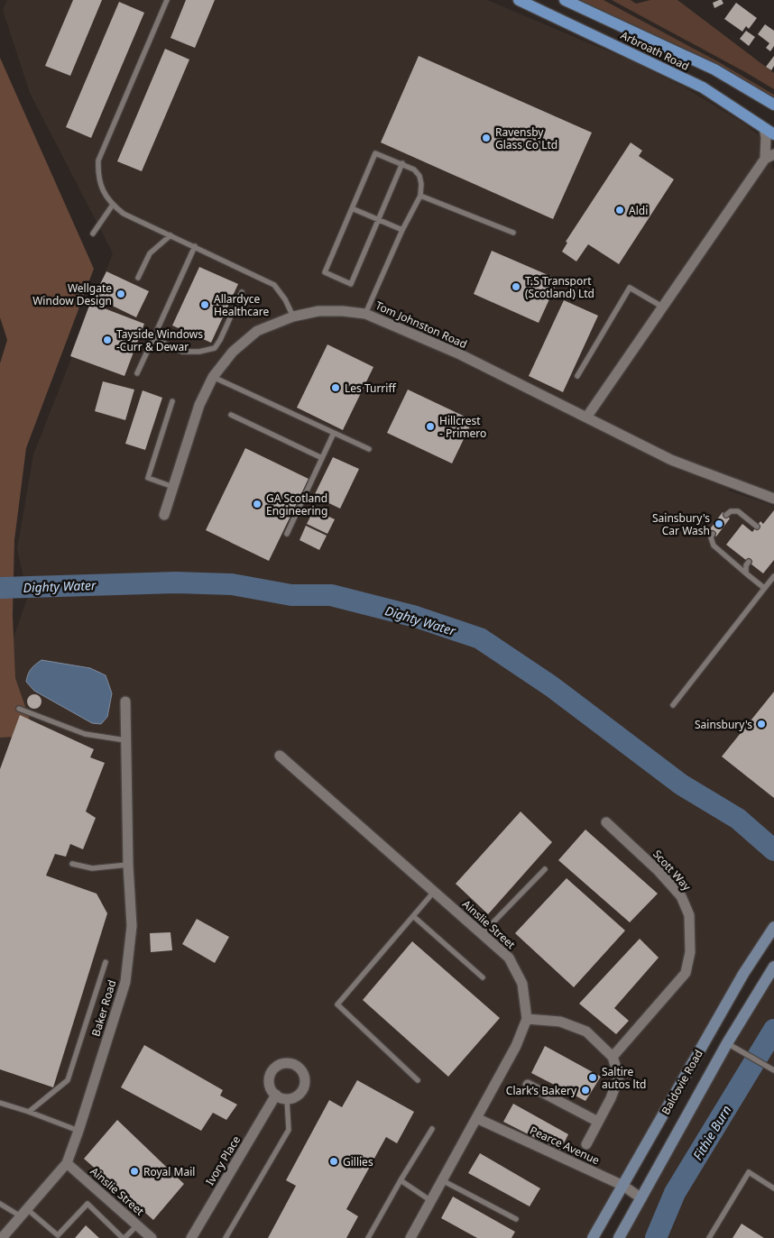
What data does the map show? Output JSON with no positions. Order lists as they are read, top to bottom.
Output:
{
  "streets": {
    "main road": ["Arbroath Road", "Baldovie Road"],
    "street": [
      "Tom Johnston Road",
      "Scott Way",
      "Ainslie Street",
      "Baker Road",
      "Pearce Avenue",
      "Ivory Place"
    ]
  },
  "crossings": [
    ["Ainslie Street", "Baker Road"],
    ["Ainslie Street", "Pearce Avenue"],
    ["Baldovie Road", "Pearce Avenue"]
  ],
  "water": ["Dighty Water", "Fithie Burn"],
  "places": [
    "Ravensby Glass Co Ltd",
    "Aldi",
    "T.S Transport (Scotland) Ltd",
    "Wellgate Window Design",
    "Allardyce Healthcare",
    "Tayside Windows -Curr & Dewar",
    "Les Turriff",
    "Hillcrest - Primero",
    "GA Scotland Engineering",
    "Sainsbury's Car Wash",
    "Sainsbury's",
    "Saltire autos ltd",
    "Clark’s Bakery",
    "Gillies",
    "Royal Mail"
  ]
}
